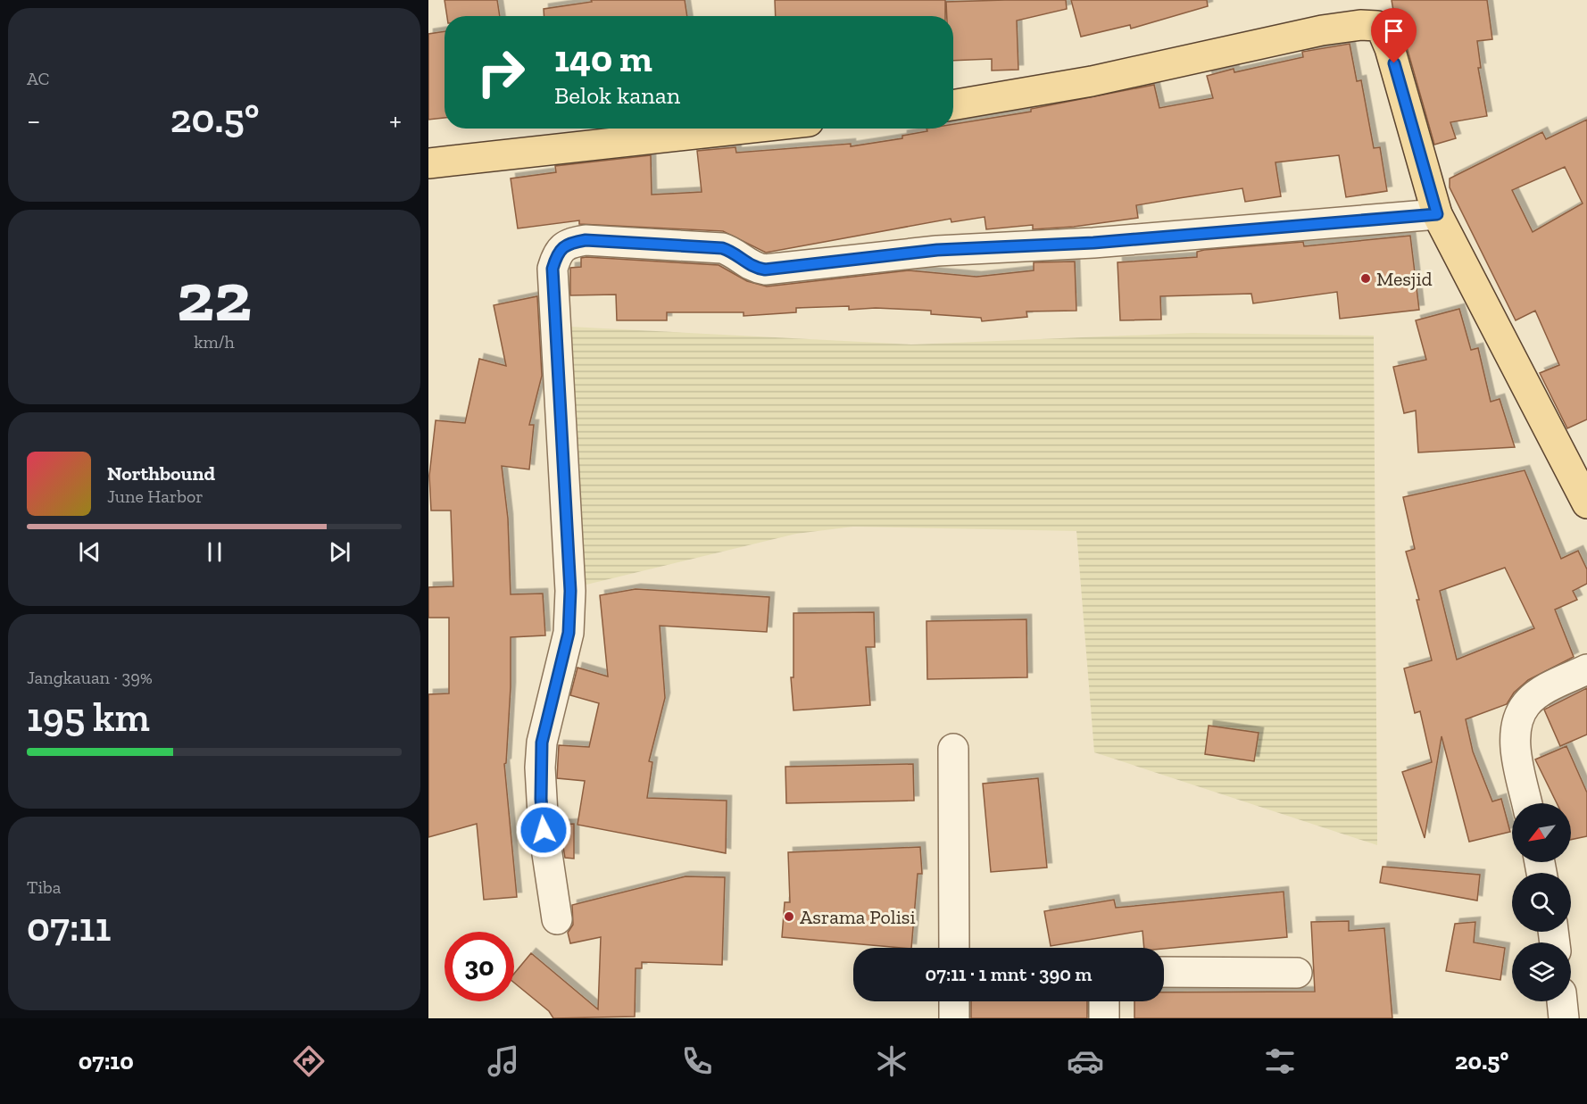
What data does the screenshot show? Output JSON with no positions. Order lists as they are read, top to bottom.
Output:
{
  "places": ["Mesjid", "Asrama Polisi"],
  "north": "bottom left",
  "page": {
    "tile": [
      "AC",
      ["22", "km/h"],
      ["Jangkauan · 39%", "195 km"],
      ["Tiba", "07:11"]
    ],
    "turn": ["140 m", "Belok kanan"],
    "heat": ["−", "20.5°", "+"],
    "song": ["Northbound", "June Harbor"],
    "limit": "30",
    "trip": "07:11 · 1 mnt · 390 m",
    "tabs": ["07:10", "20.5°"]
  }
}
